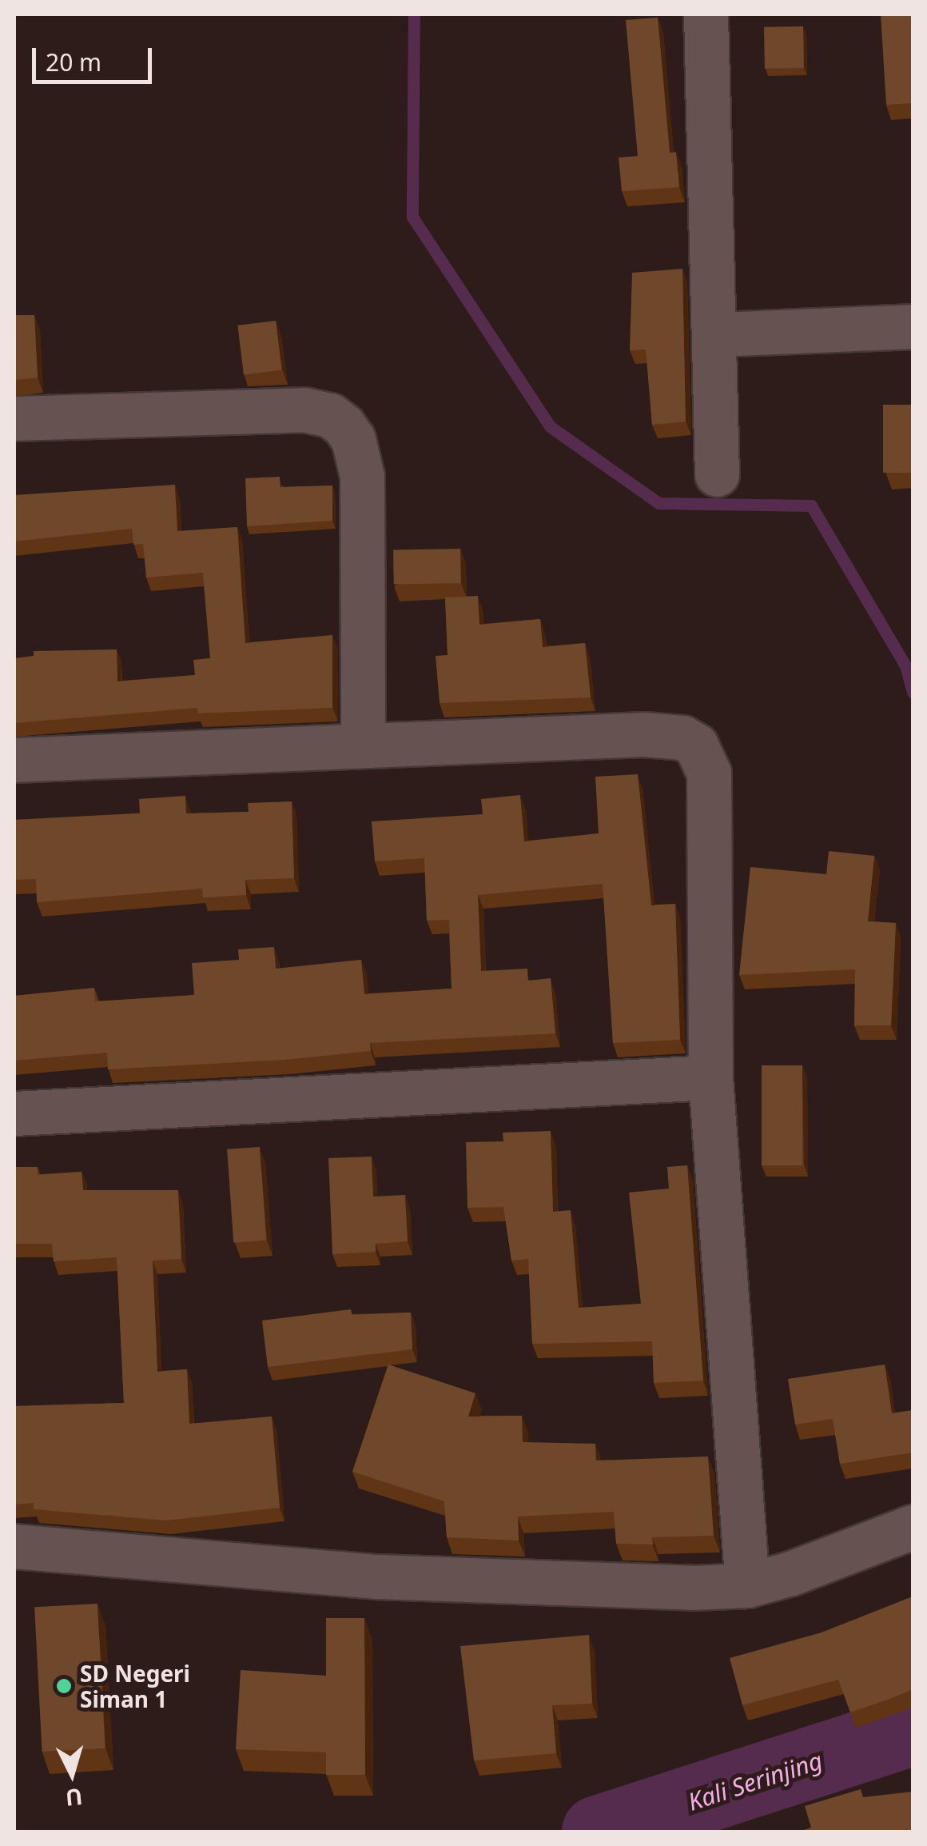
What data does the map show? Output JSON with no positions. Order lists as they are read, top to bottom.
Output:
{
  "water": ["Kali Serinjing"],
  "places": ["SD Negeri Siman 1"],
  "scale_bar": "20 m",
  "north": "bottom"
}
